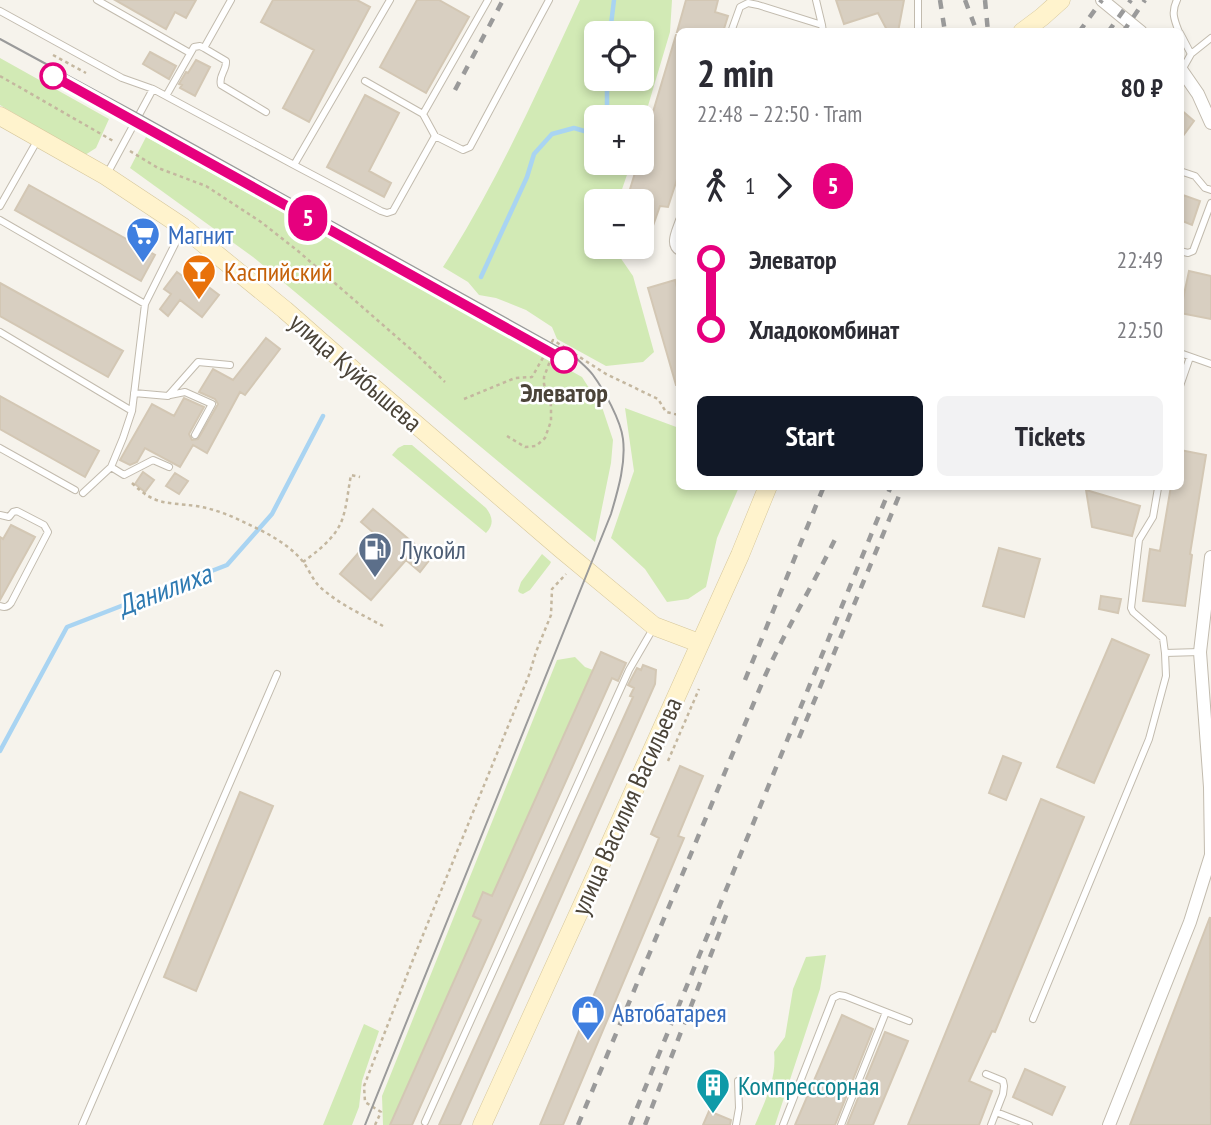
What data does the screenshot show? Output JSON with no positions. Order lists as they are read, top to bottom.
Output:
{
  "streets": {
    "main road": ["улица Куйбышева", "улица Василия Васильева"]
  },
  "crossings": [
    ["улица Куйбышева", "улица Василия Васильева"]
  ],
  "water": ["Данилиха"],
  "places": {
    "supermarket": ["Магнит"],
    "bar": ["Каспийский"],
    "other": ["Элеватор"],
    "fuel station": ["Лукойл"],
    "shop": ["Автобатарея"],
    "building": ["Компрессорная"]
  },
  "lines": ["tram line 5"],
  "page": {
    "on_map": "5",
    "map_buttons": ["+", "−"],
    "heading": ["2 min", "22:48 – 22:50 · Tram", "80 ₽"],
    "legs": ["1", "5"],
    "list": [
      {
        "name": "Элеватор",
        "value": "22:49"
      },
      {
        "name": "Хладокомбинат",
        "value": "22:50"
      }
    ],
    "buttons": ["Start", "Tickets"]
  }
}
